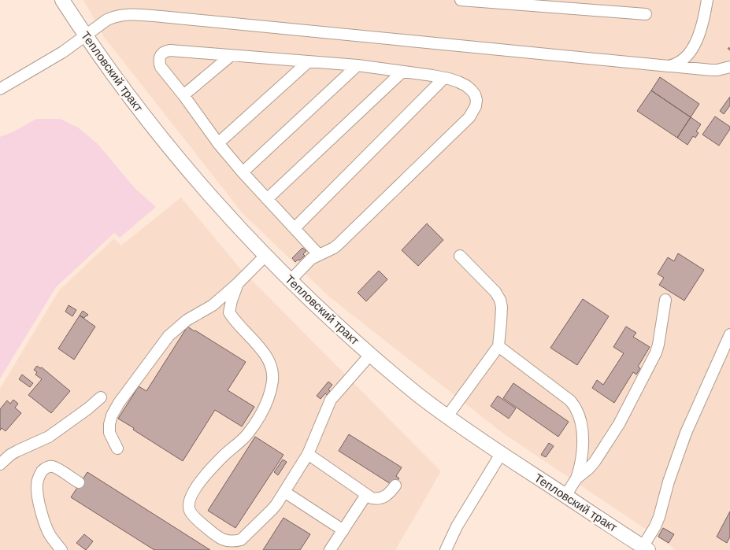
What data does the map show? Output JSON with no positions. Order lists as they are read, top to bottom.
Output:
{
  "streets": {
    "main road": ["Тепловский тракт"]
  }
}
